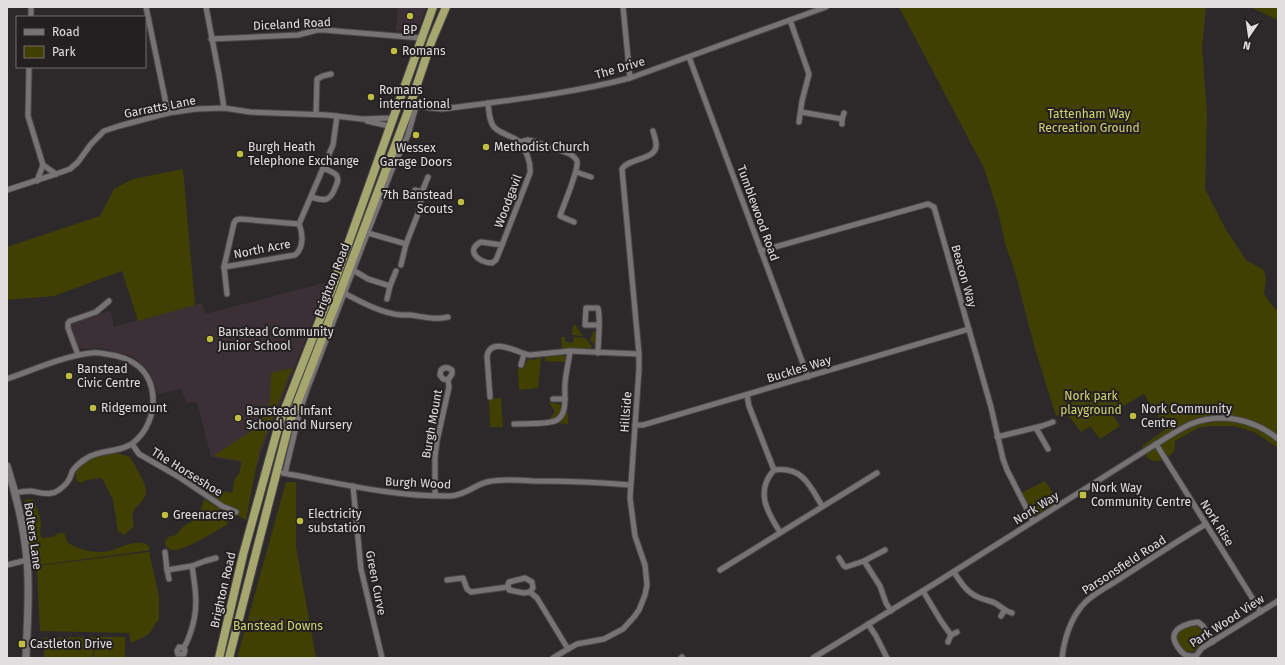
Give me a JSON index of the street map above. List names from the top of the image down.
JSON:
{
  "streets": {
    "highway": ["Brighton Road"],
    "main road": ["Bolters Lane"],
    "street": [
      "Diceland Road",
      "The Drive",
      "Garratts Lane",
      "Woodgavil",
      "Tumblewood Road",
      "North Acre",
      "Beacon Way",
      "Buckles Way",
      "Hillside",
      "Burgh Mount",
      "The Horseshoe",
      "Burgh Wood",
      "Nork Way",
      "Nork Rise",
      "Parsonsfield Road",
      "Green Curve",
      "Park Wood View"
    ]
  },
  "crossings": [
    ["Diceland Road", "Brighton Road"],
    ["The Drive", "Tumblewood Road"],
    ["The Drive", "Brighton Road"],
    ["Garratts Lane", "North Acre"],
    ["Garratts Lane", "Brighton Road"],
    ["Tumblewood Road", "Beacon Way"],
    ["Tumblewood Road", "Buckles Way"],
    ["Beacon Way", "Buckles Way"],
    ["Beacon Way", "Nork Way"],
    ["Brighton Road", "Burgh Wood"],
    ["Buckles Way", "Hillside"],
    ["Hillside", "Burgh Wood"],
    ["Burgh Mount", "Burgh Wood"],
    ["Burgh Wood", "Green Curve"],
    ["Nork Way", "Nork Rise"],
    ["Nork Rise", "Parsonsfield Road"],
    ["Nork Rise", "Park Wood View"]
  ],
  "parks": ["Tattenham Way Recreation Ground", "Nork park playground", "Banstead Downs"],
  "places": {
    "other": [
      "BP",
      "Romans",
      "Romans international",
      "Wessex Garage Doors",
      "Methodist Church",
      "Burgh Heath Telephone Exchange",
      "7th Banstead Scouts",
      "Banstead Community Junior School",
      "Banstead Civic Centre",
      "Ridgemount",
      "Nork Community Centre",
      "Banstead Infant School and Nursery",
      "Greenacres",
      "Electricity substation"
    ],
    "transit": ["Nork Way Community Centre", "Castleton Drive"]
  },
  "legend": ["Road", "Park"],
  "north": "bottom"
}
